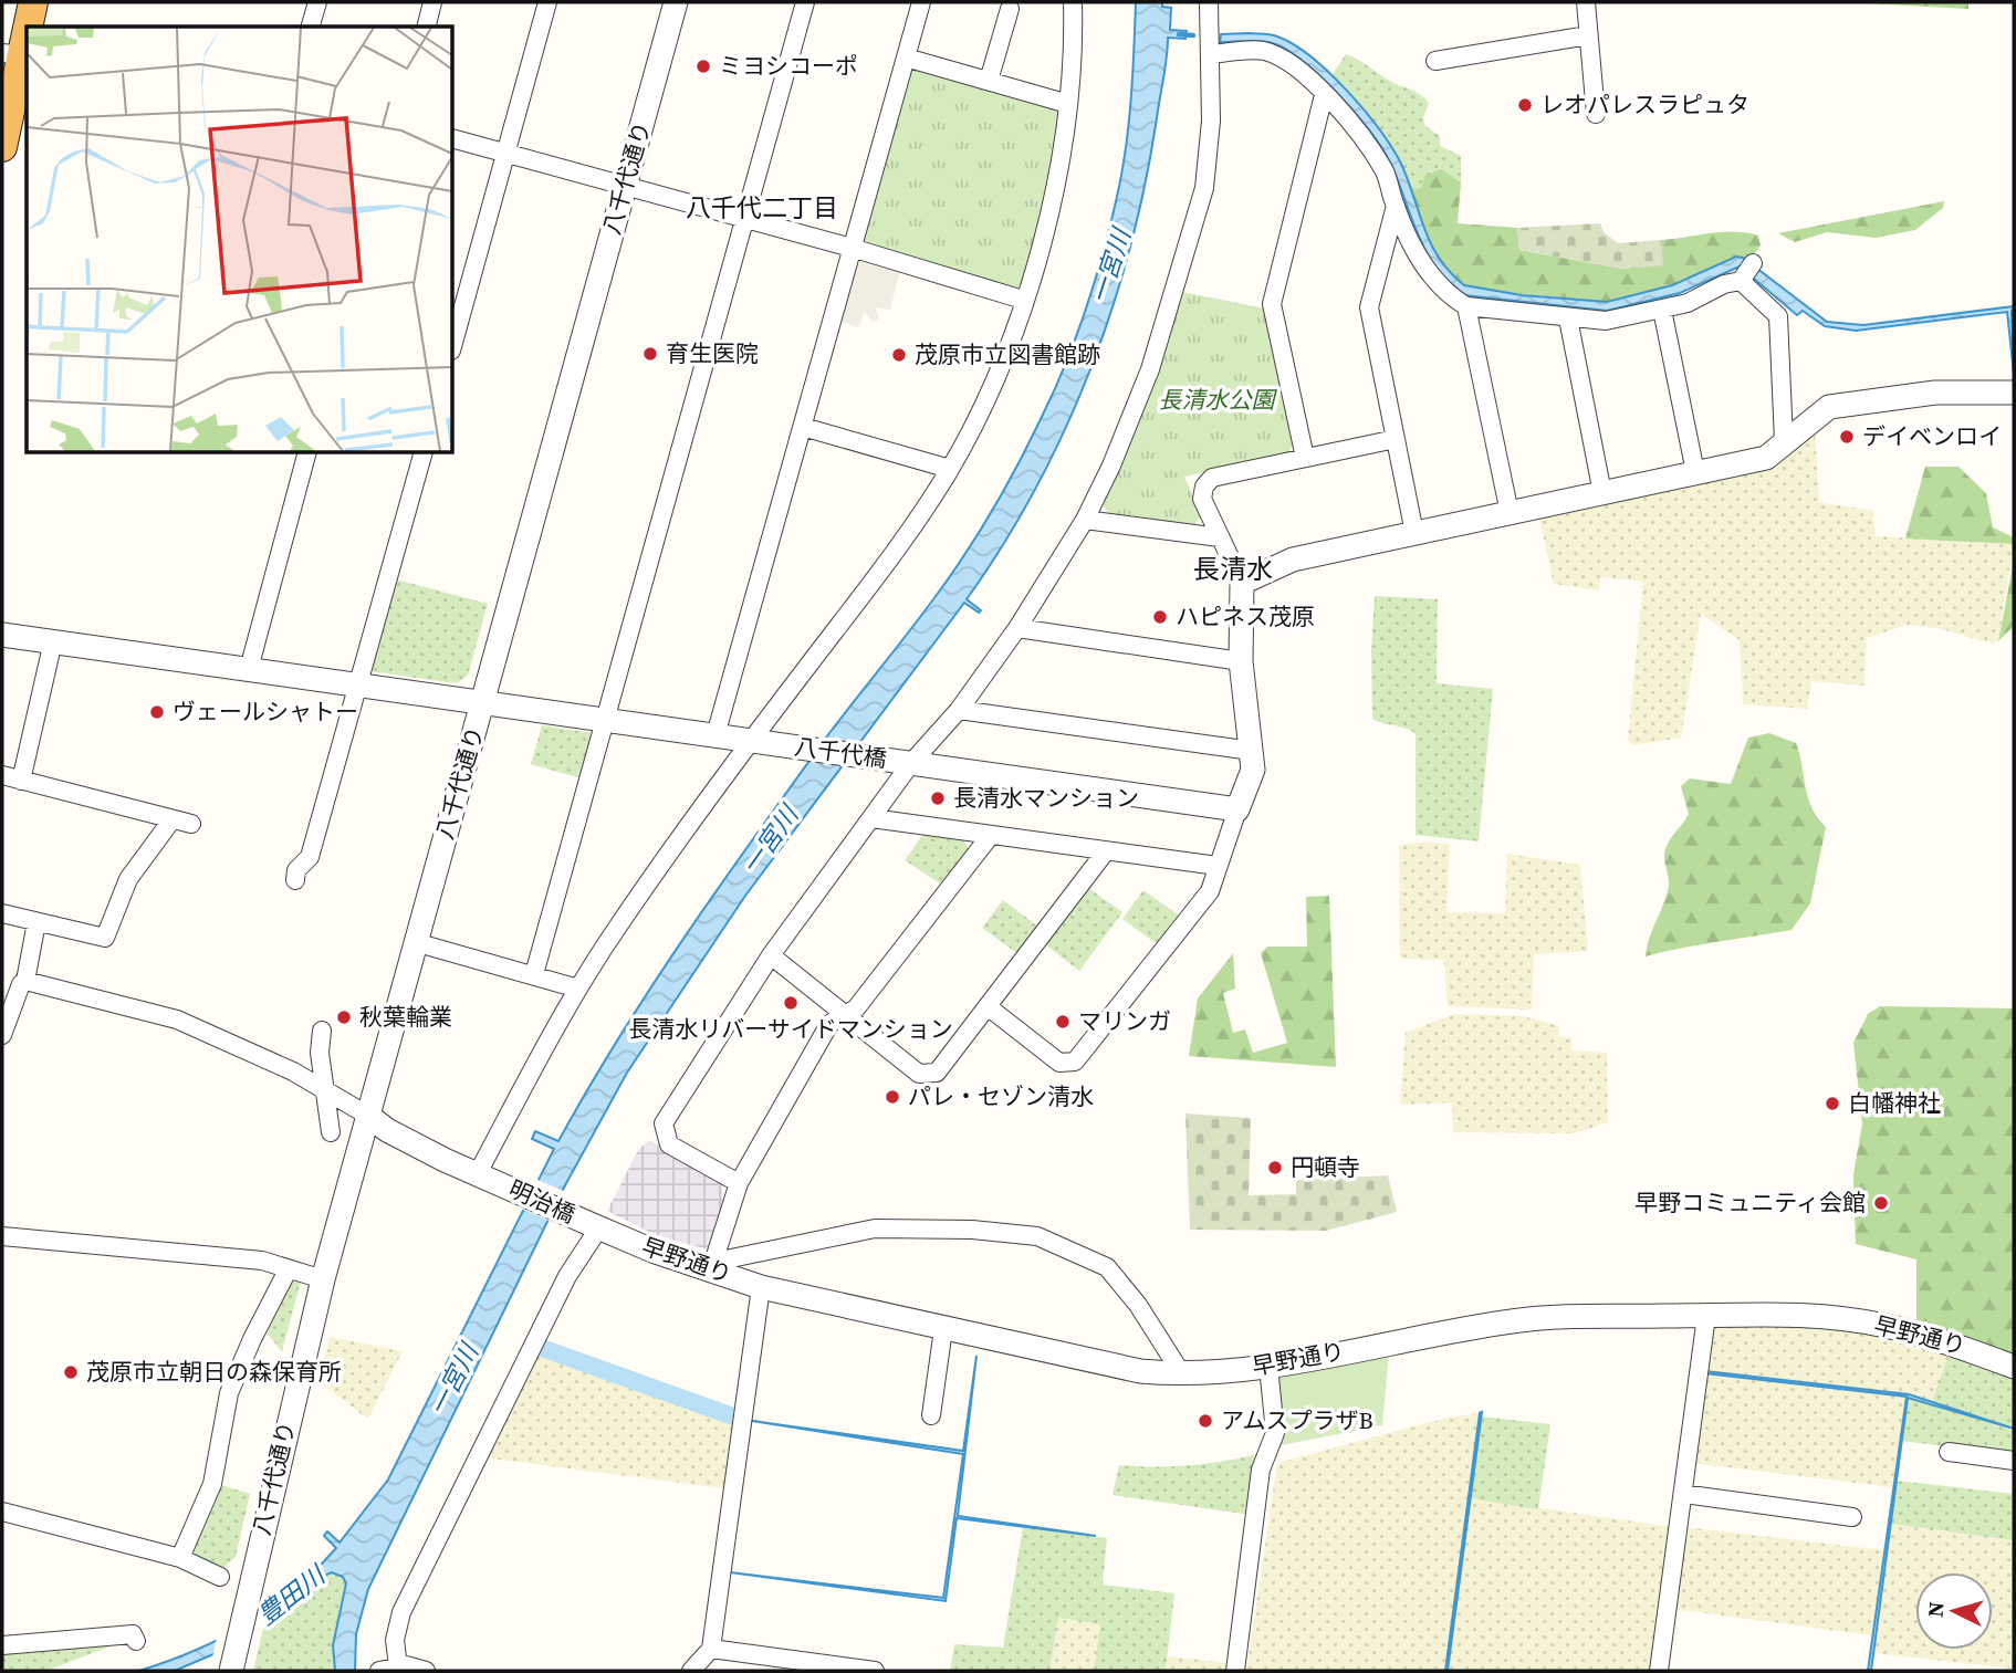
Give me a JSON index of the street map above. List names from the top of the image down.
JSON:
{
  "streets": {
    "street": [
      "八千代通り",
      "八千代橋",
      "明治橋",
      "早野通り"
    ]
  },
  "crossings": [
    ["八千代通り", "八千代橋"],
    ["明治橋", "早野通り"]
  ],
  "districts": ["八千代二丁目", "長清水"],
  "water": ["一宮川", "豊田川"],
  "parks": ["長清水公園"],
  "places": [
    "ミヨシコーポ",
    "レオパレスラピュタ",
    "育生医院",
    "茂原市立図書館跡",
    "デイベンロイ",
    "ハピネス茂原",
    "ヴェールシャトー",
    "長清水マンション",
    "長清水リバーサイドマンション",
    "秋葉輪業",
    "マリンガ",
    "パレ・セゾン清水",
    "白幡神社",
    "円頓寺",
    "早野コミュニティ会館",
    "茂原市立朝日の森保育所",
    "アムスプラザB"
  ],
  "north": "left"
}
